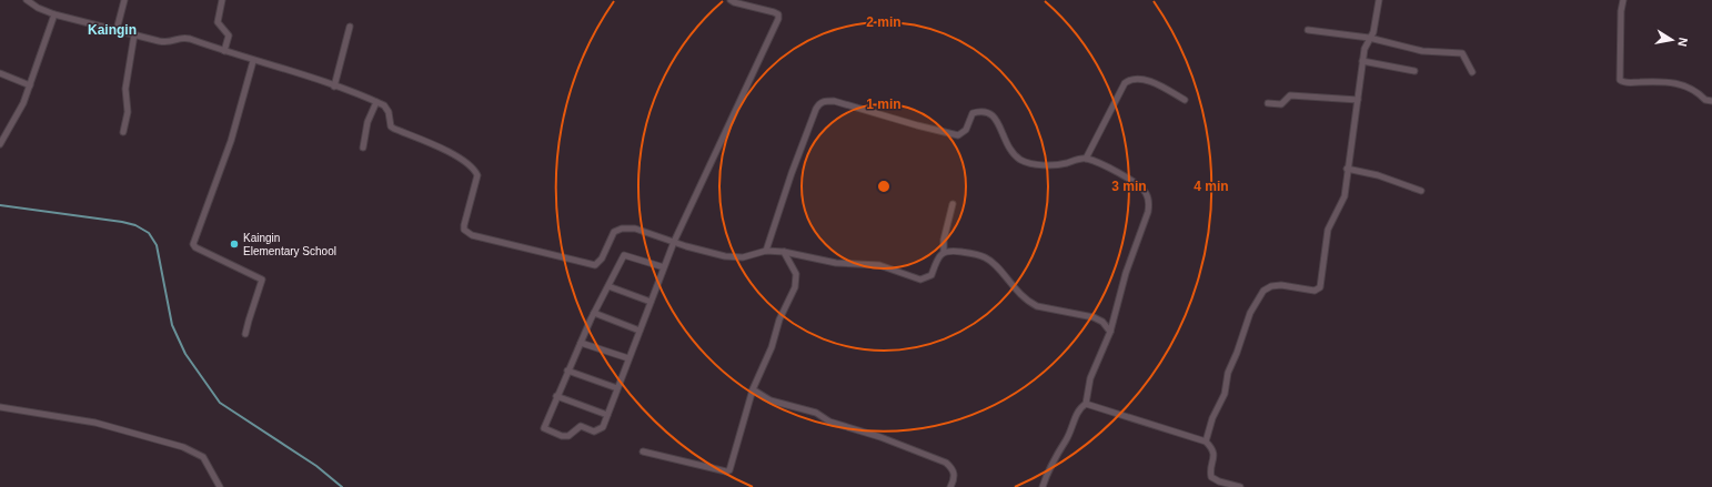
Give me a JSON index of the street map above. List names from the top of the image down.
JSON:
{
  "districts": ["Kaingin"],
  "places": ["Kaingin Elementary School"],
  "north": "right",
  "rings": [
    "2 min",
    "1 min",
    "3 min",
    "4 min"
  ]
}
